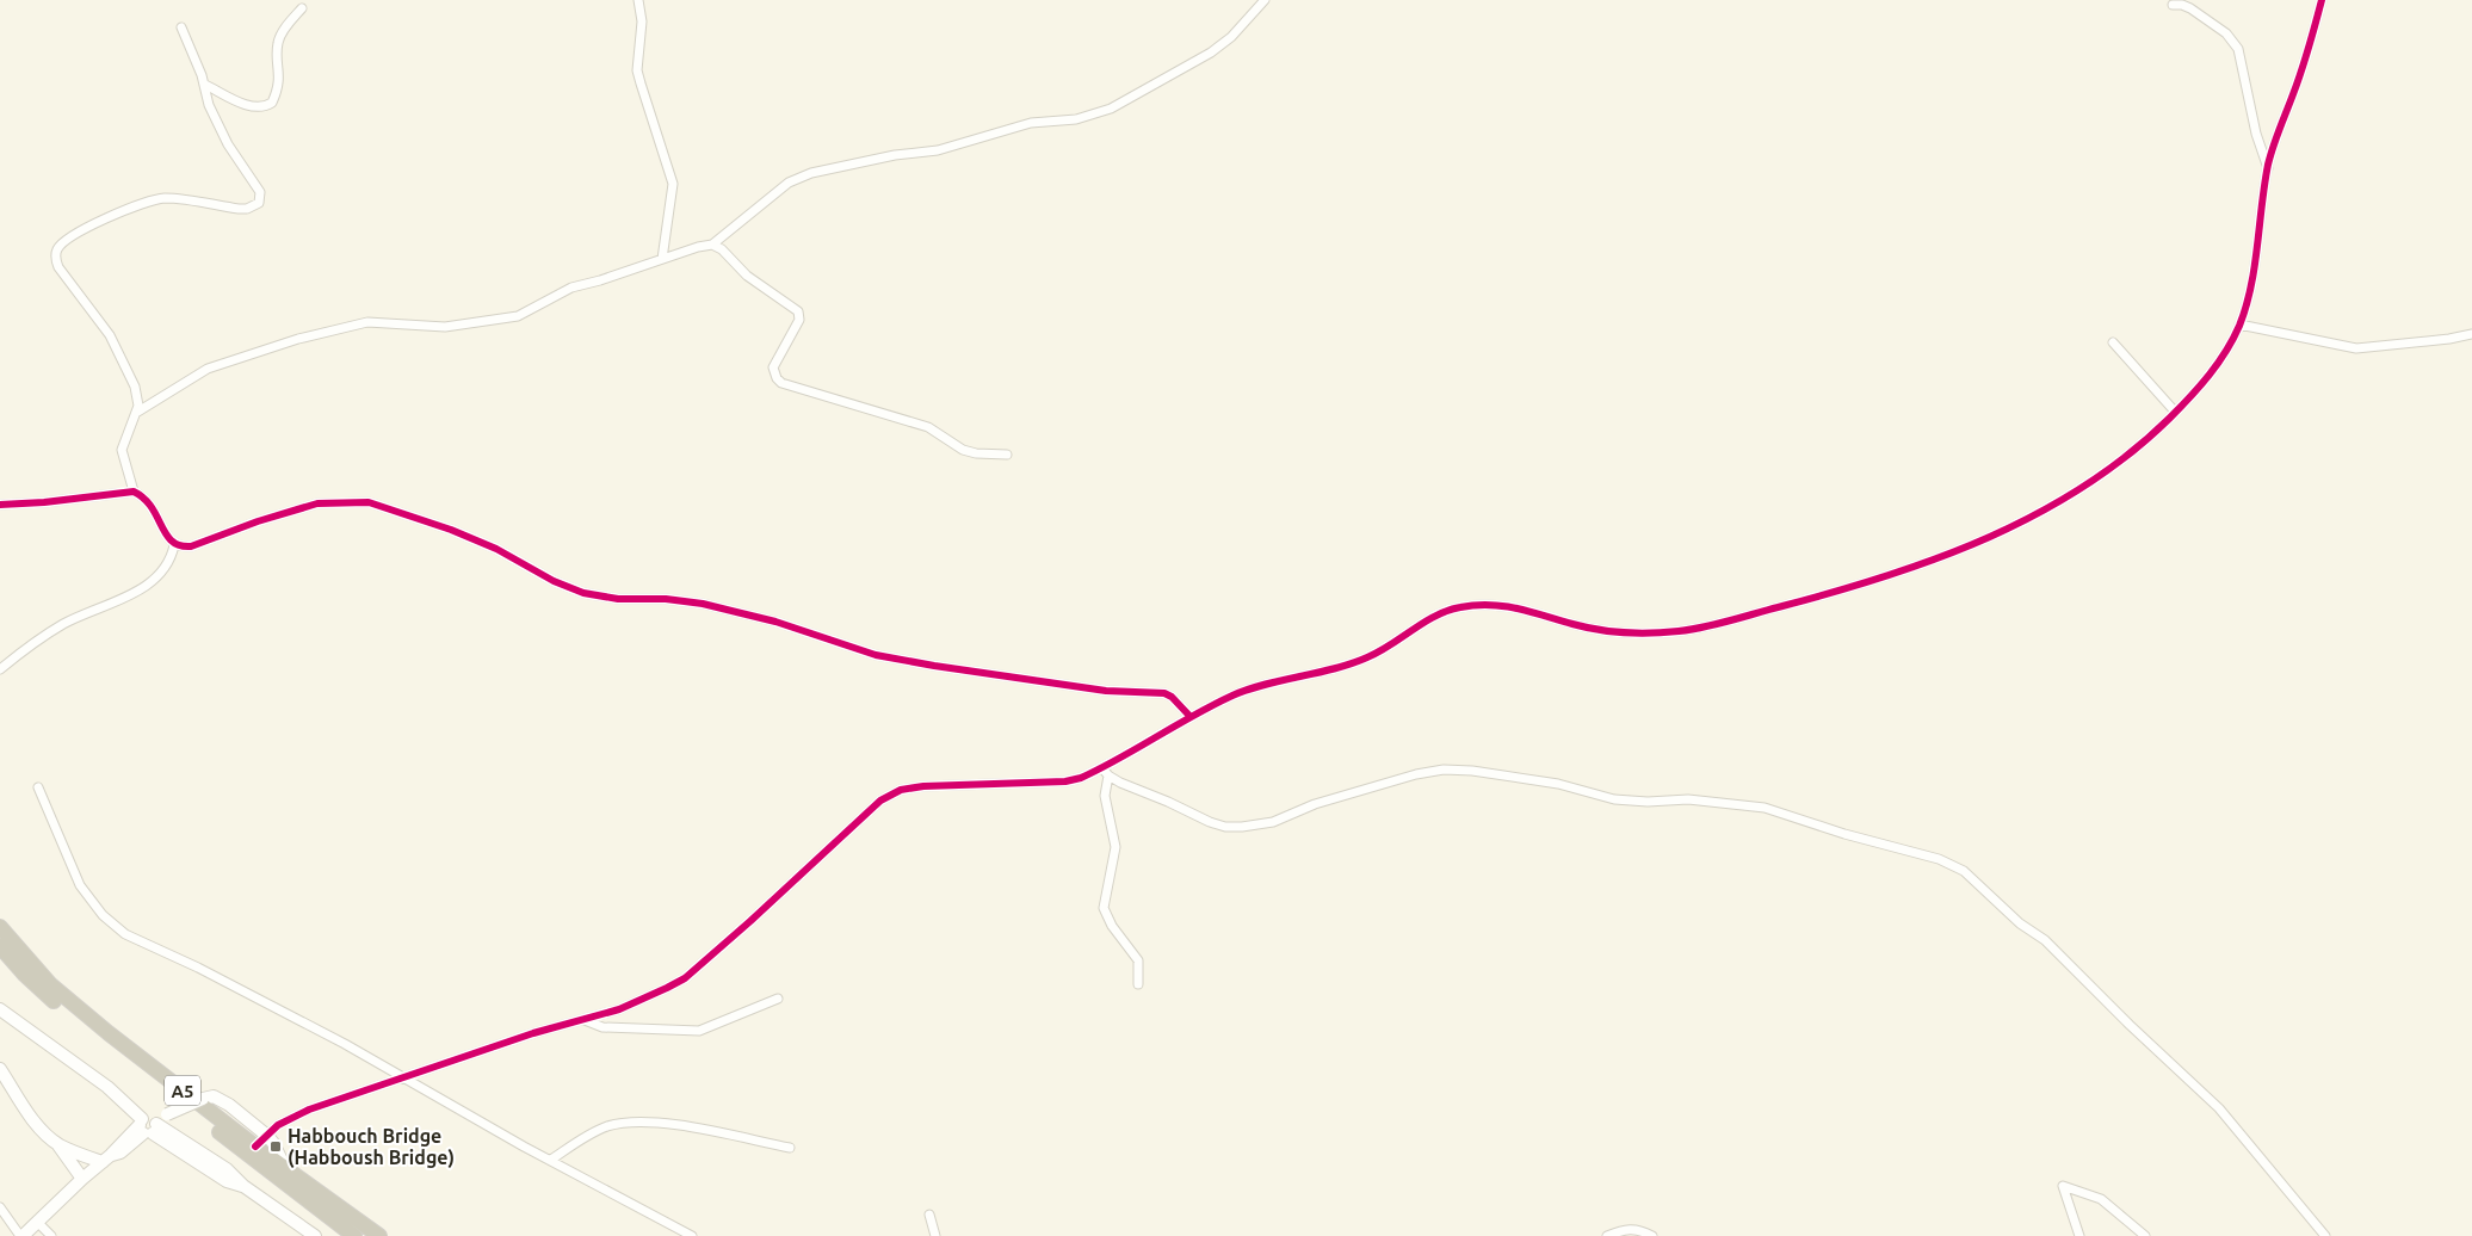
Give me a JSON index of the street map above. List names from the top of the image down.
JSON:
{
  "streets": {
    "highway": ["A5"]
  },
  "places": {
    "transit": ["Habbouch Bridge (Habboush Bridge)"]
  }
}
